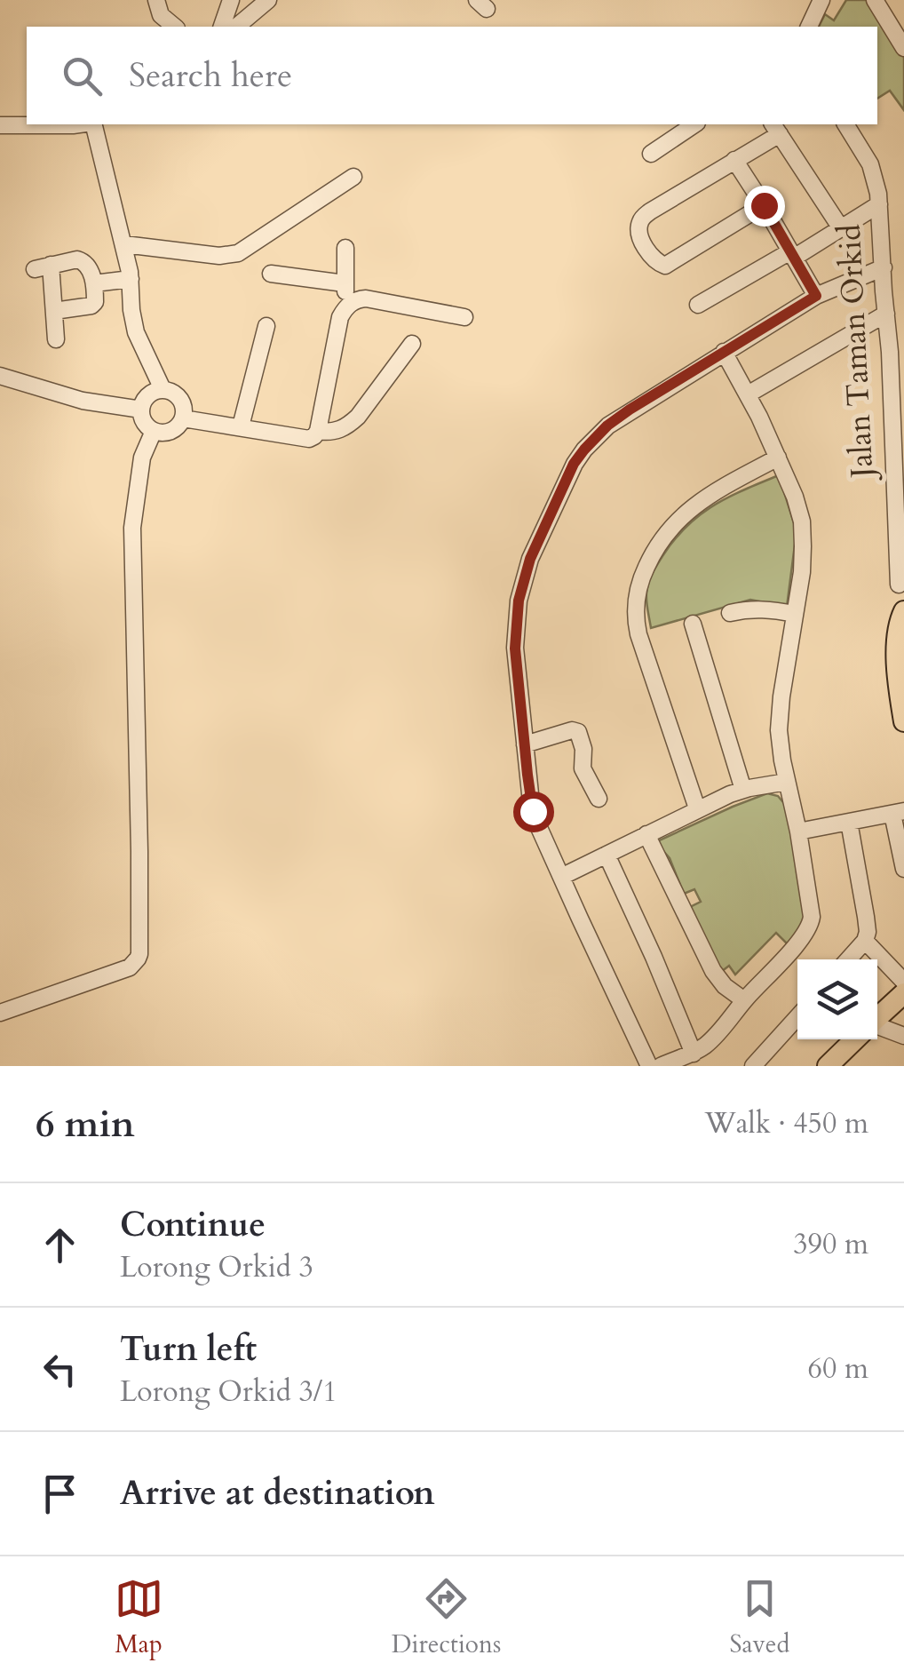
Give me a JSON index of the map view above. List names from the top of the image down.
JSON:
{
  "streets": {
    "street": ["Jalan Taman Orkid"]
  },
  "page": {
    "search": "Search here",
    "heading": ["6 min", "Walk · 450 m"],
    "list": [
      ["Continue", "Lorong Orkid 3", "390 m"],
      ["Turn left", "Lorong Orkid 3/1", "60 m"],
      "Arrive at destination"
    ],
    "nav": ["Map", "Directions", "Saved"]
  }
}
